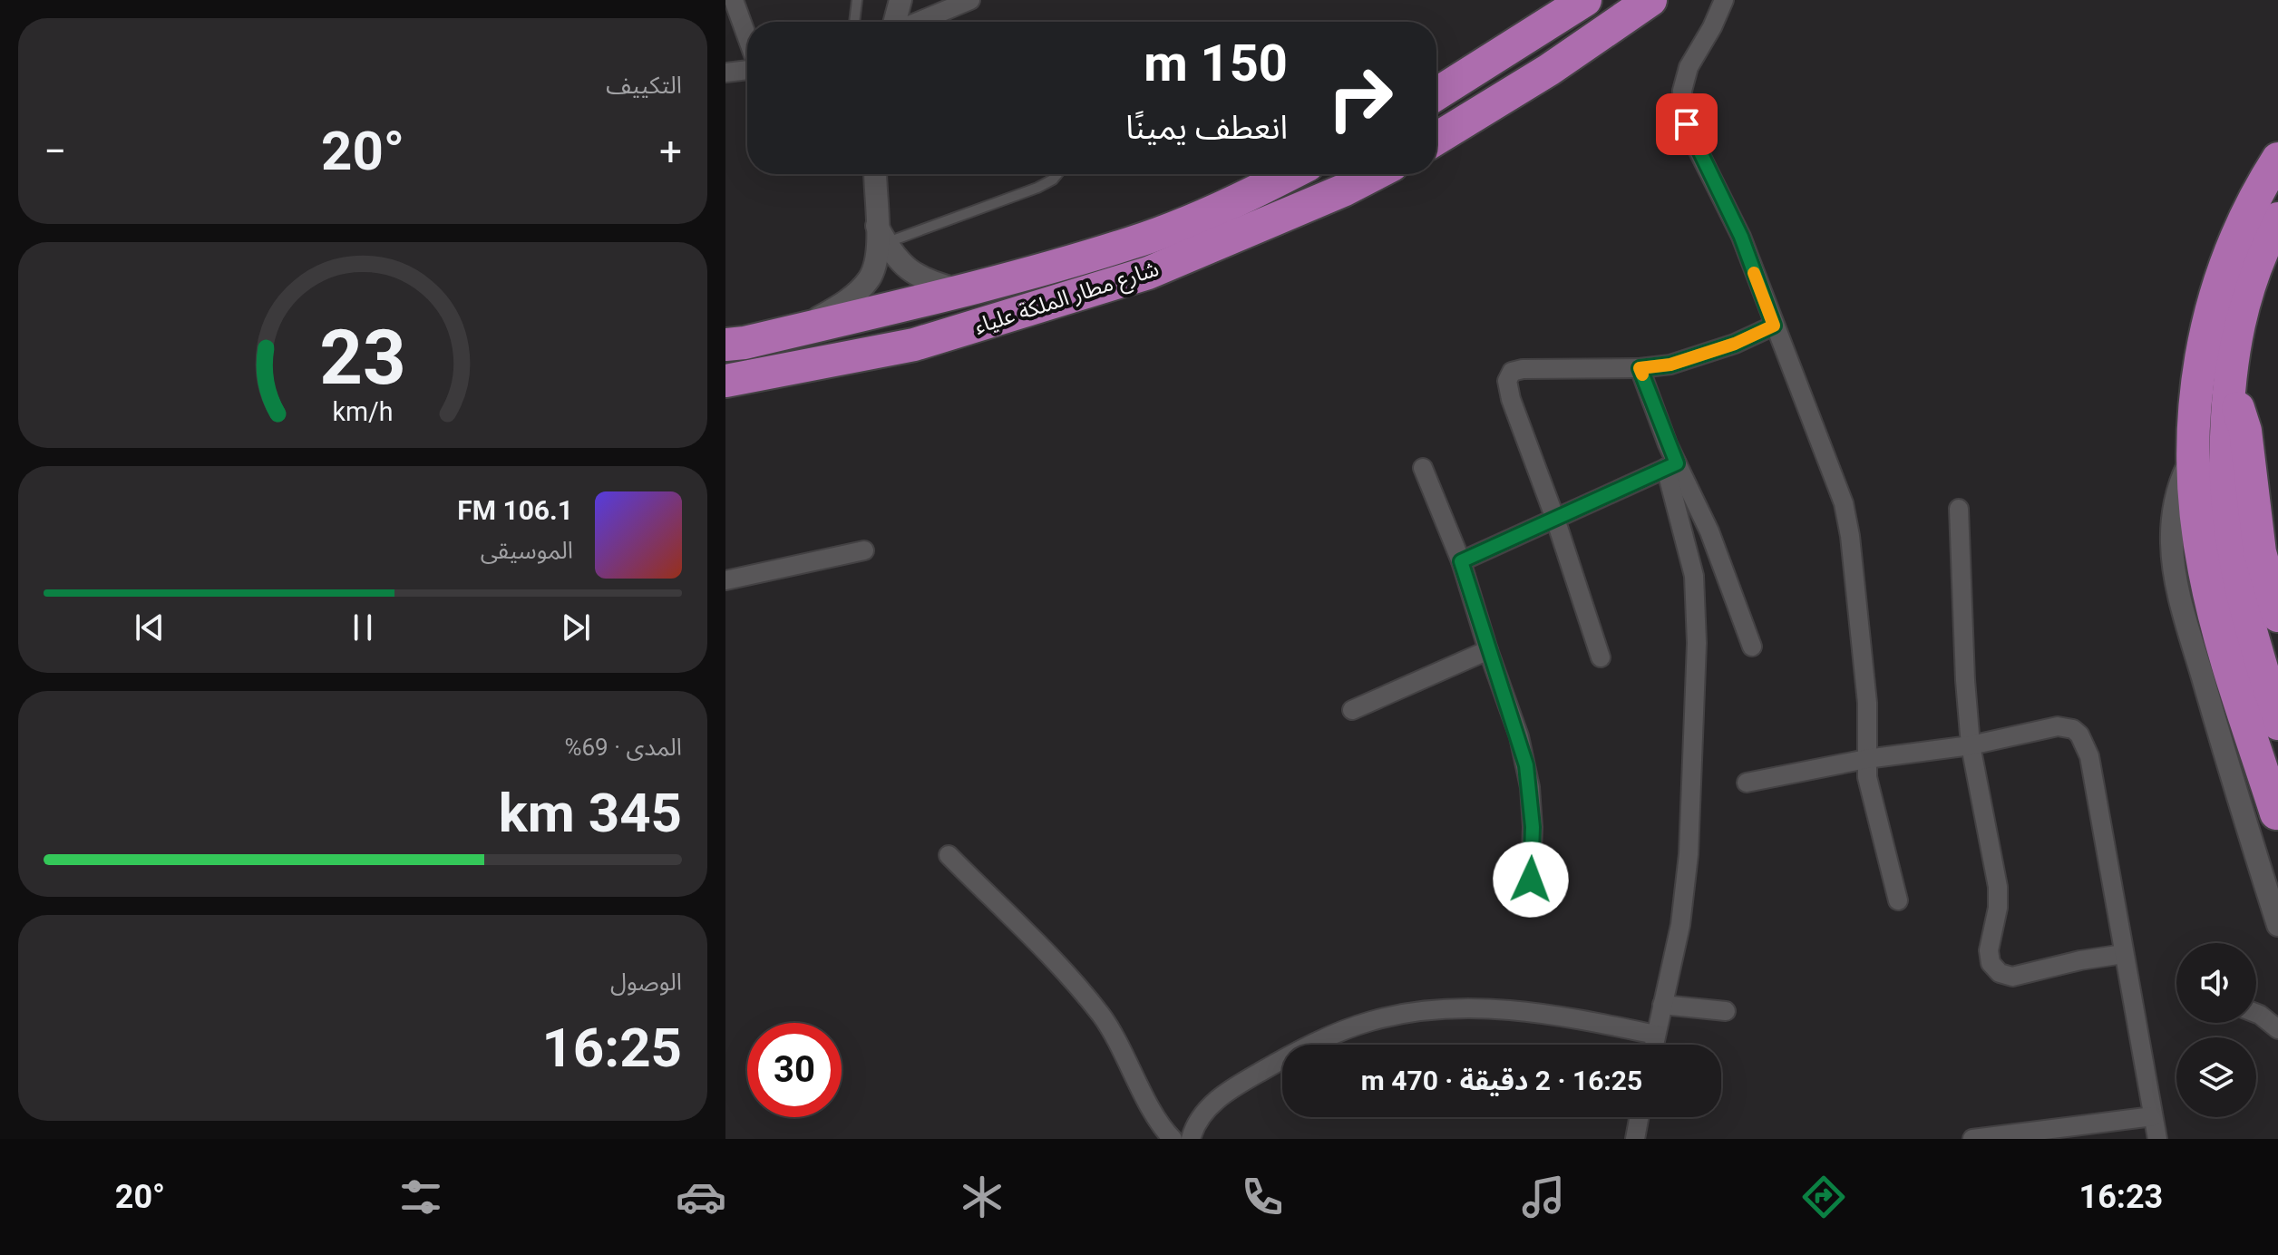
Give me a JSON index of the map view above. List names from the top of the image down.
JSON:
{
  "streets": {
    "highway": ["شارع مطار الملكة علياء"]
  },
  "page": {
    "tile": [
      "التكييف",
      ["المدى · 69%", "345 km"],
      ["الوصول", "16:25"]
    ],
    "turn": ["150 m", "انعطف يمينًا"],
    "heat": ["−", "20°", "+"],
    "song": ["106.1 FM", "الموسيقى"],
    "limit": "30",
    "trip": "16:25 · 2 دقيقة · 470 m",
    "tabs": ["16:23", "20°"],
    "gauge": ["23", "km/h"]
  }
}
